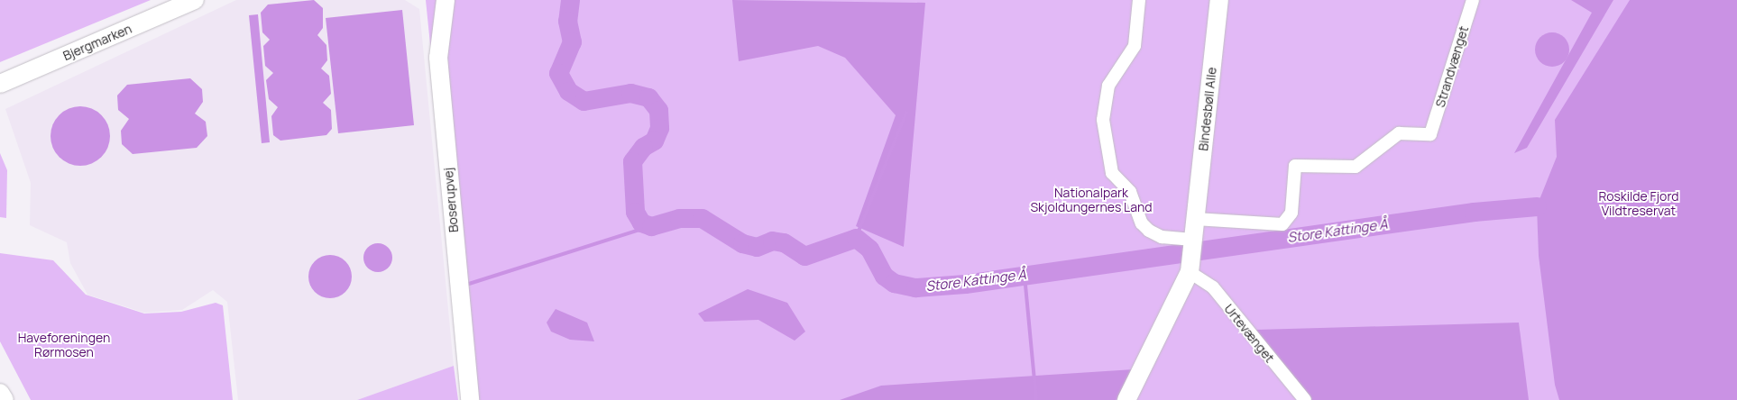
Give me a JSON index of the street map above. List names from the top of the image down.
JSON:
{
  "streets": {
    "street": [
      "Bjergmarken",
      "Strandvænget",
      "Bindesbøll Alle",
      "Boserupvej",
      "Urtevænget"
    ]
  },
  "crossings": [
    ["Strandvænget", "Bindesbøll Alle"],
    ["Bindesbøll Alle", "Urtevænget"]
  ],
  "water": ["Store Kattinge Å"],
  "parks": ["Nationalpark Skjoldungernes Land", "Roskilde Fjord Vildtreservat", "Haveforeningen Rørmosen"]
}
